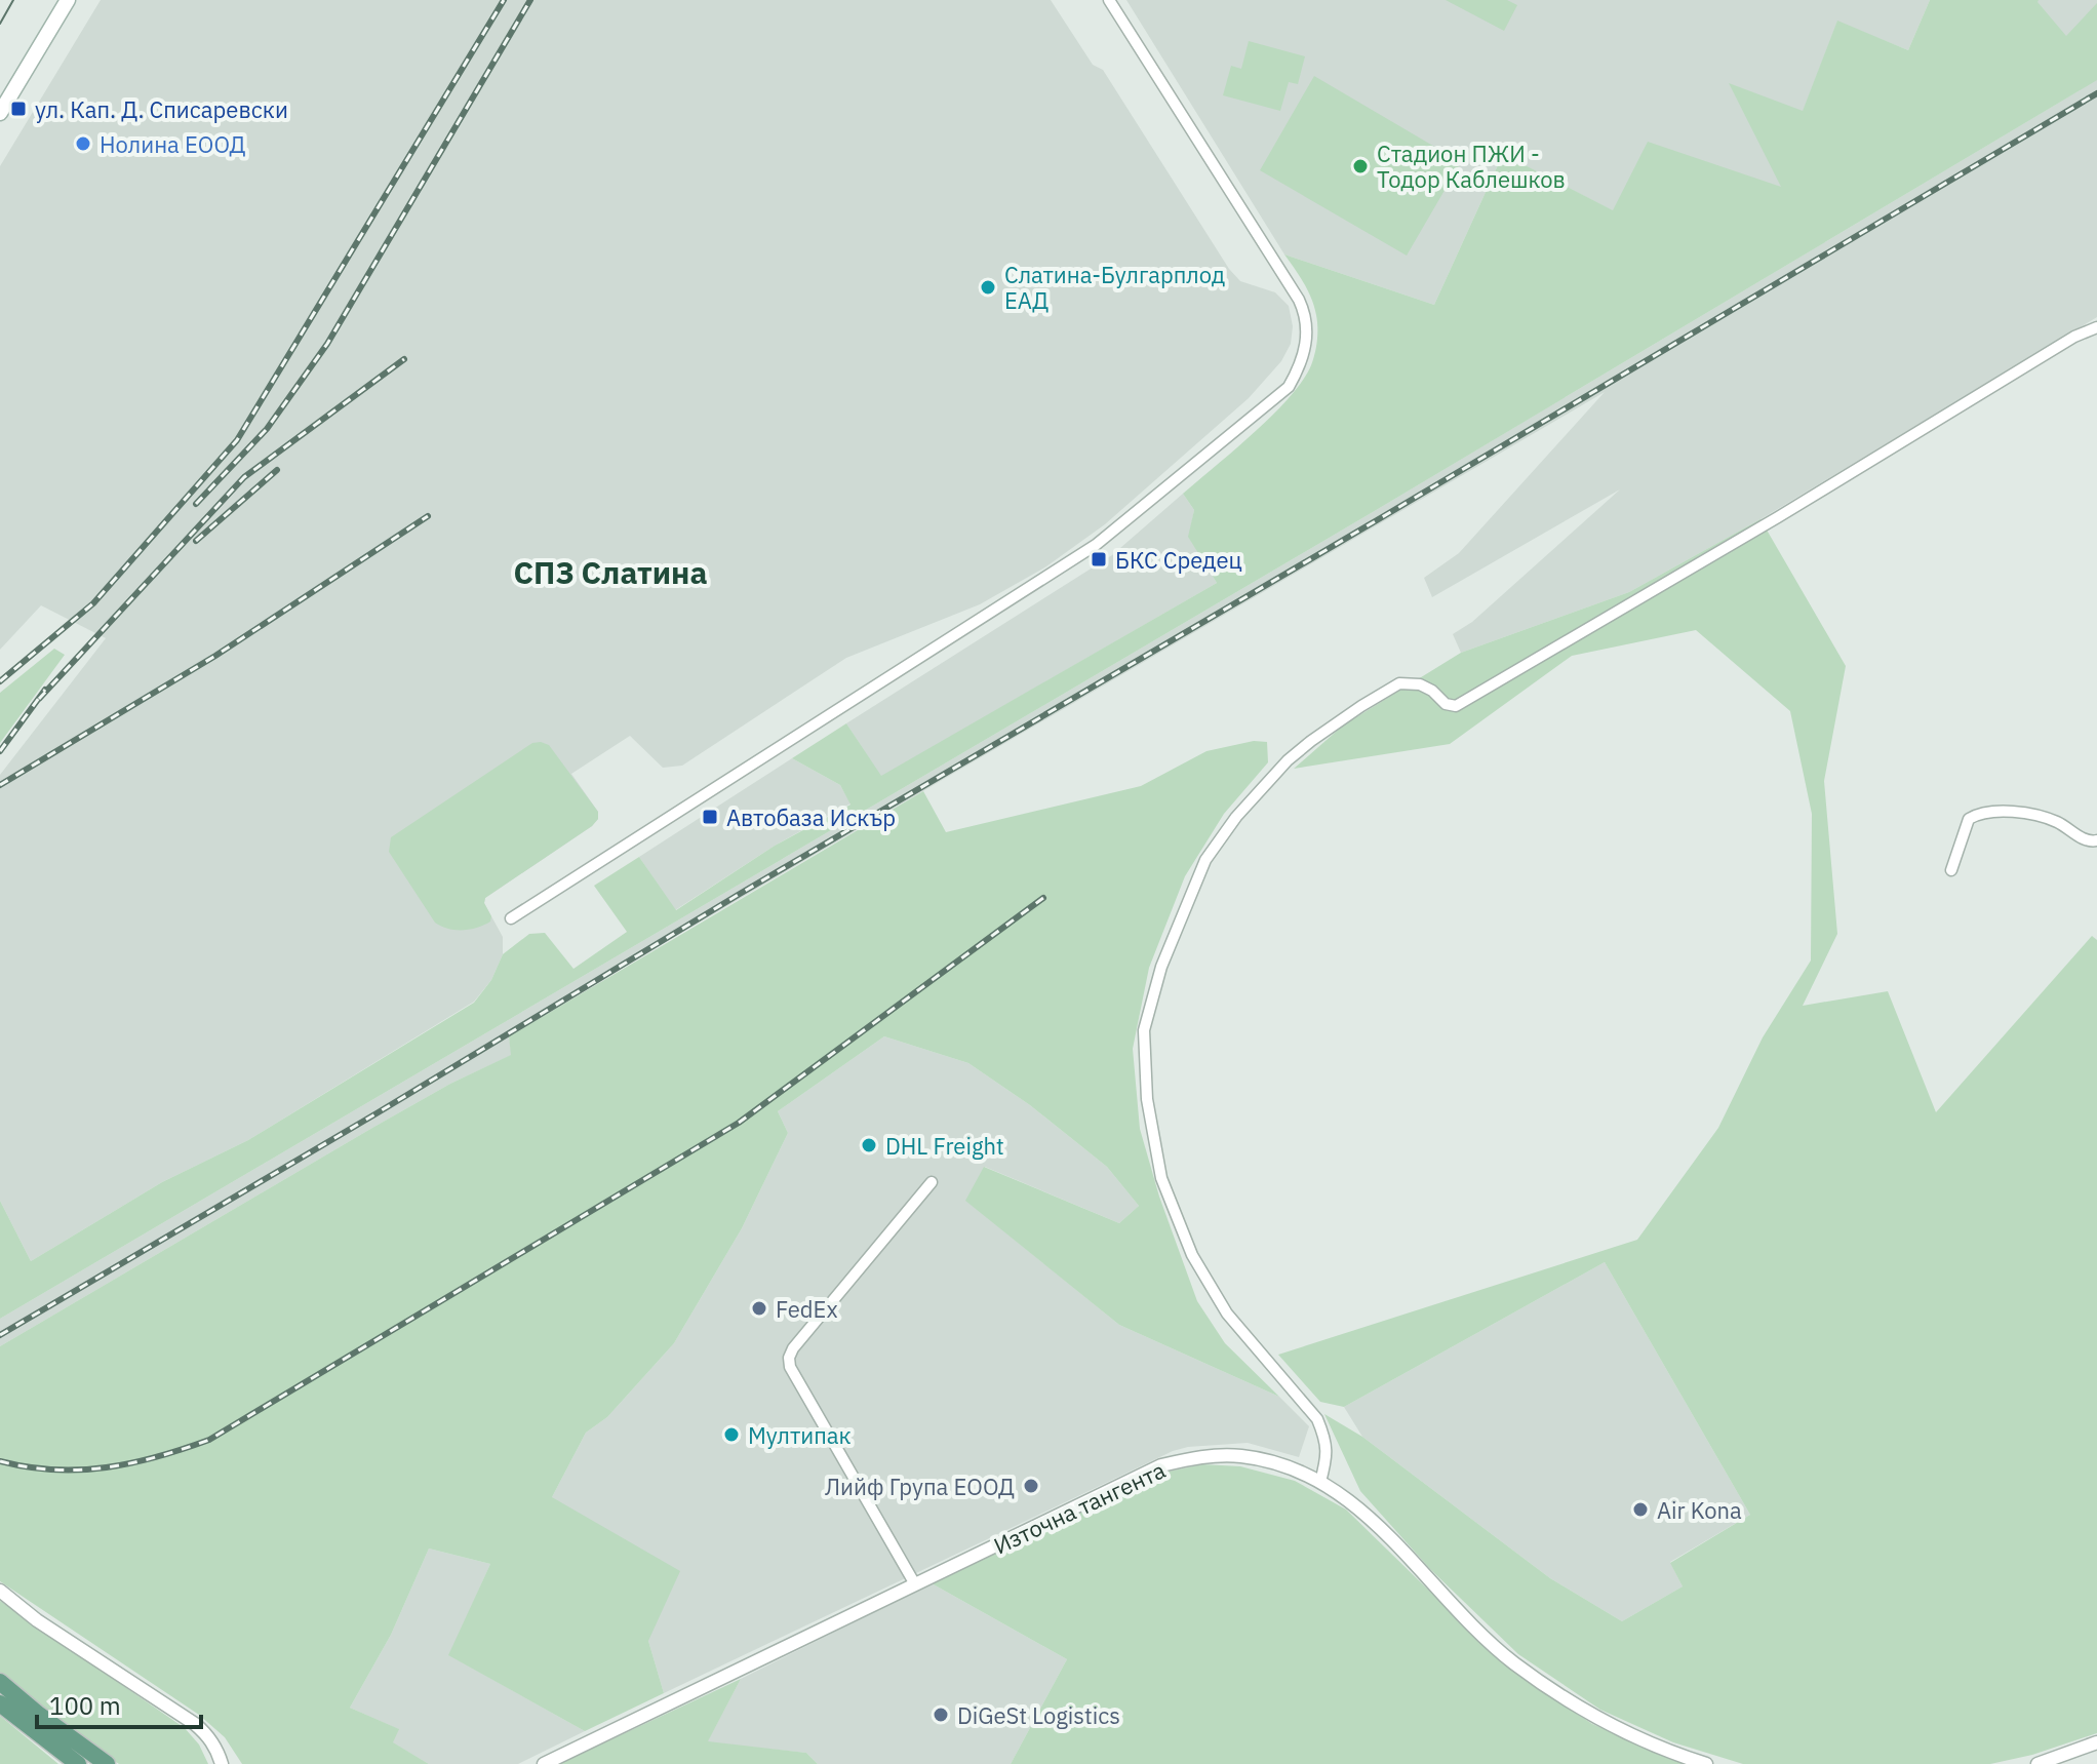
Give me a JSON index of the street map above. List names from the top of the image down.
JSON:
{
  "streets": {
    "street": ["Източна тангента"]
  },
  "districts": ["СПЗ Слатина"],
  "places": {
    "transit": ["ул. Кап. Д. Списаревски", "БКС Средец", "Автобаза Искър"],
    "other": [
      "Нолина ЕООД",
      "Стадион ПЖИ - Тодор Каблешков",
      "Слатина-Булгарплод ЕАД",
      "DHL Freight",
      "FedEx",
      "Мултипак",
      "Лийф Група ЕООД",
      "Air Kona",
      "DiGeSt Logistics"
    ]
  },
  "scale_bar": "100 m"
}
